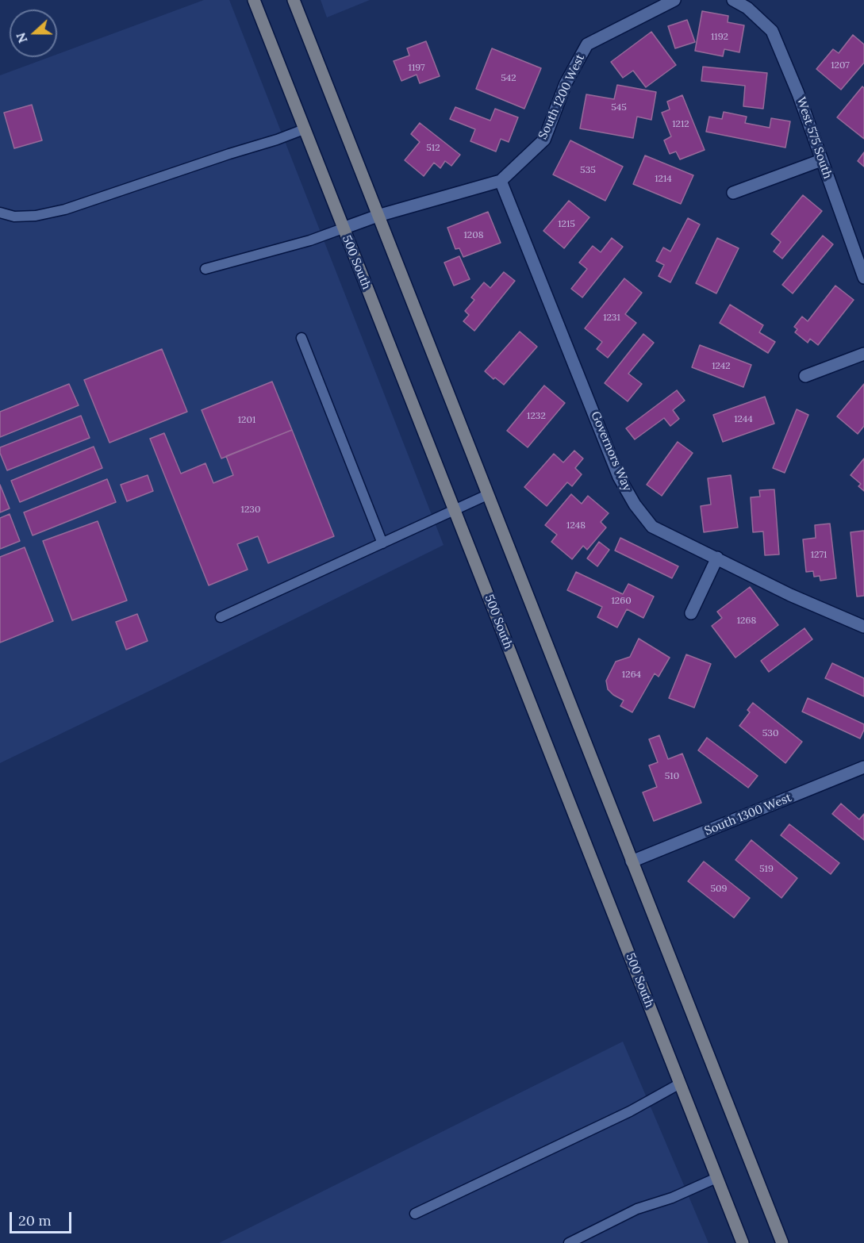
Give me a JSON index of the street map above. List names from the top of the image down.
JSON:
{
  "streets": {
    "main road": ["500 South"],
    "street": [
      "South 1200 West",
      "West 575 South",
      "Governors Way",
      "South 1300 West"
    ]
  },
  "crossings": [
    ["South 1200 West", "500 South"],
    ["South 1200 West", "Governors Way"]
  ],
  "house_numbers": [
    "1192",
    "1207",
    "1197",
    "542",
    "545",
    "1212",
    "512",
    "535",
    "1214",
    "1215",
    "1208",
    "1231",
    "1242",
    "1232",
    "1244",
    "1201",
    "1230",
    "1248",
    "1271",
    "1260",
    "1268",
    "1264",
    "530",
    "510",
    "519",
    "509"
  ],
  "scale_bar": "20 m",
  "north": "left"
}
